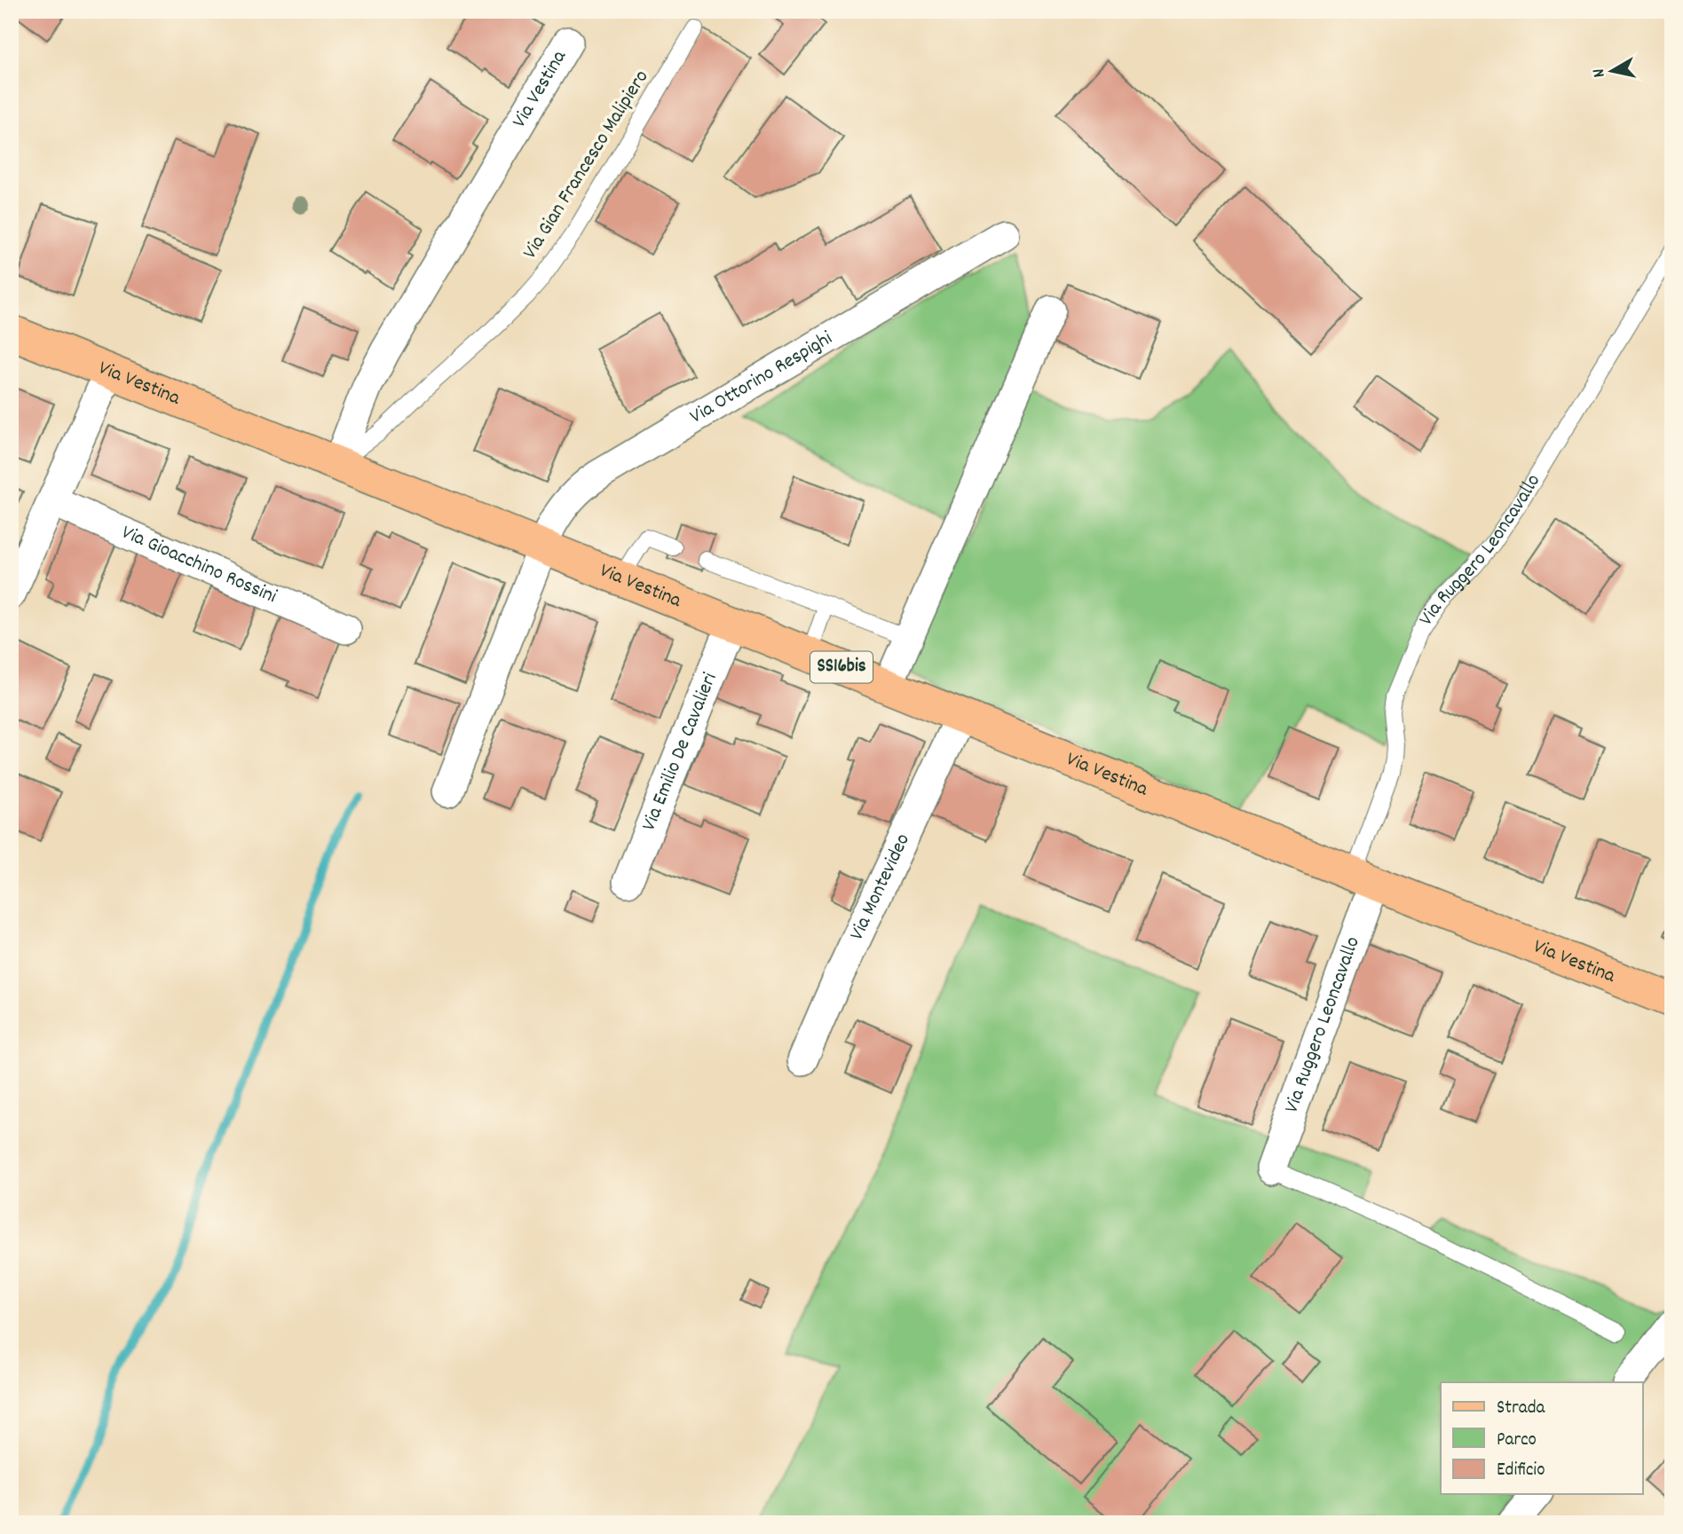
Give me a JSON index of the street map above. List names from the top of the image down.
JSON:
{
  "streets": {
    "main road": ["Via Vestina", "SS16bis"],
    "street": [
      "Via Ottorino Respighi",
      "Via Ruggero Leoncavallo",
      "Via Gioacchino Rossini",
      "Via Emilio De Cavalieri",
      "Via Montevideo"
    ],
    "lane": ["Via Gian Francesco Malipiero"]
  },
  "crossings": [
    ["Via Vestina", "Via Gian Francesco Malipiero"],
    ["Via Vestina", "Via Ottorino Respighi"],
    ["Via Vestina", "Via Ruggero Leoncavallo"],
    ["Via Vestina", "Via Emilio De Cavalieri"],
    ["Via Vestina", "Via Montevideo"]
  ],
  "legend": ["Strada", "Parco", "Edificio"],
  "north": "left"
}
